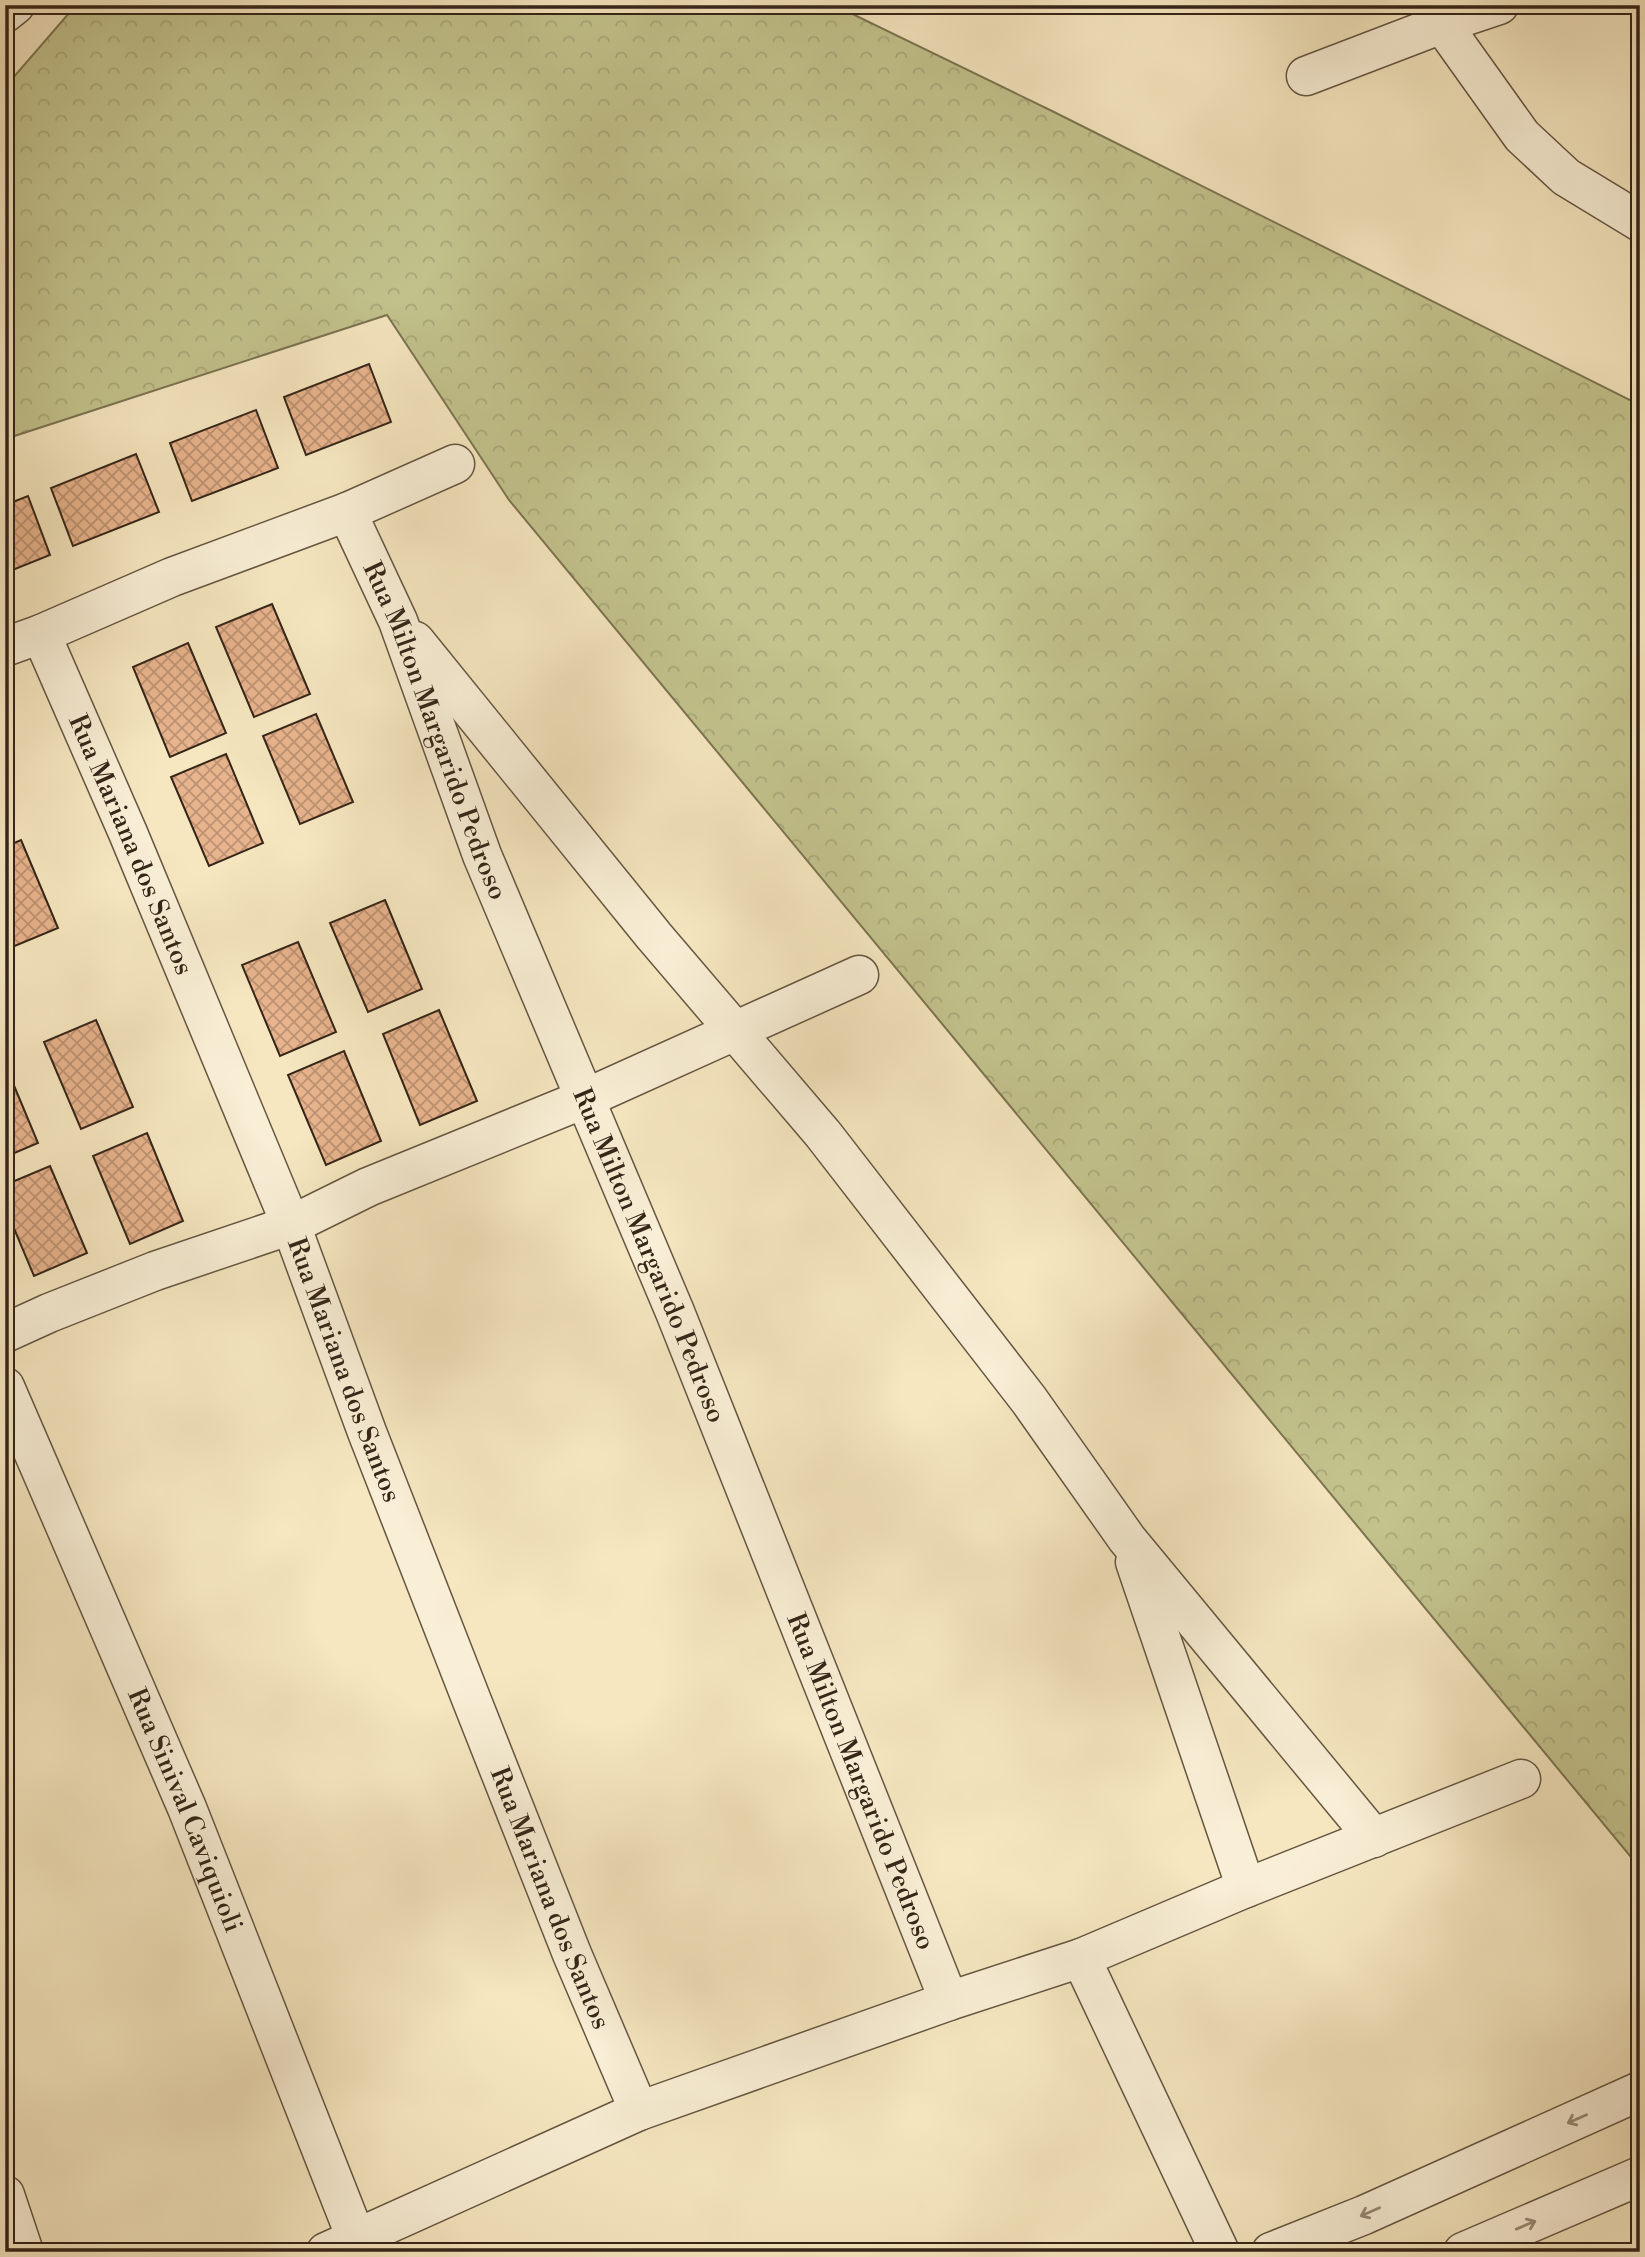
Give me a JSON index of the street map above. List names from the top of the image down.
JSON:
{
  "streets": {
    "street": ["Rua Milton Margarido Pedroso", "Rua Mariana dos Santos", "Rua Sinival Caviquioli"]
  }
}
